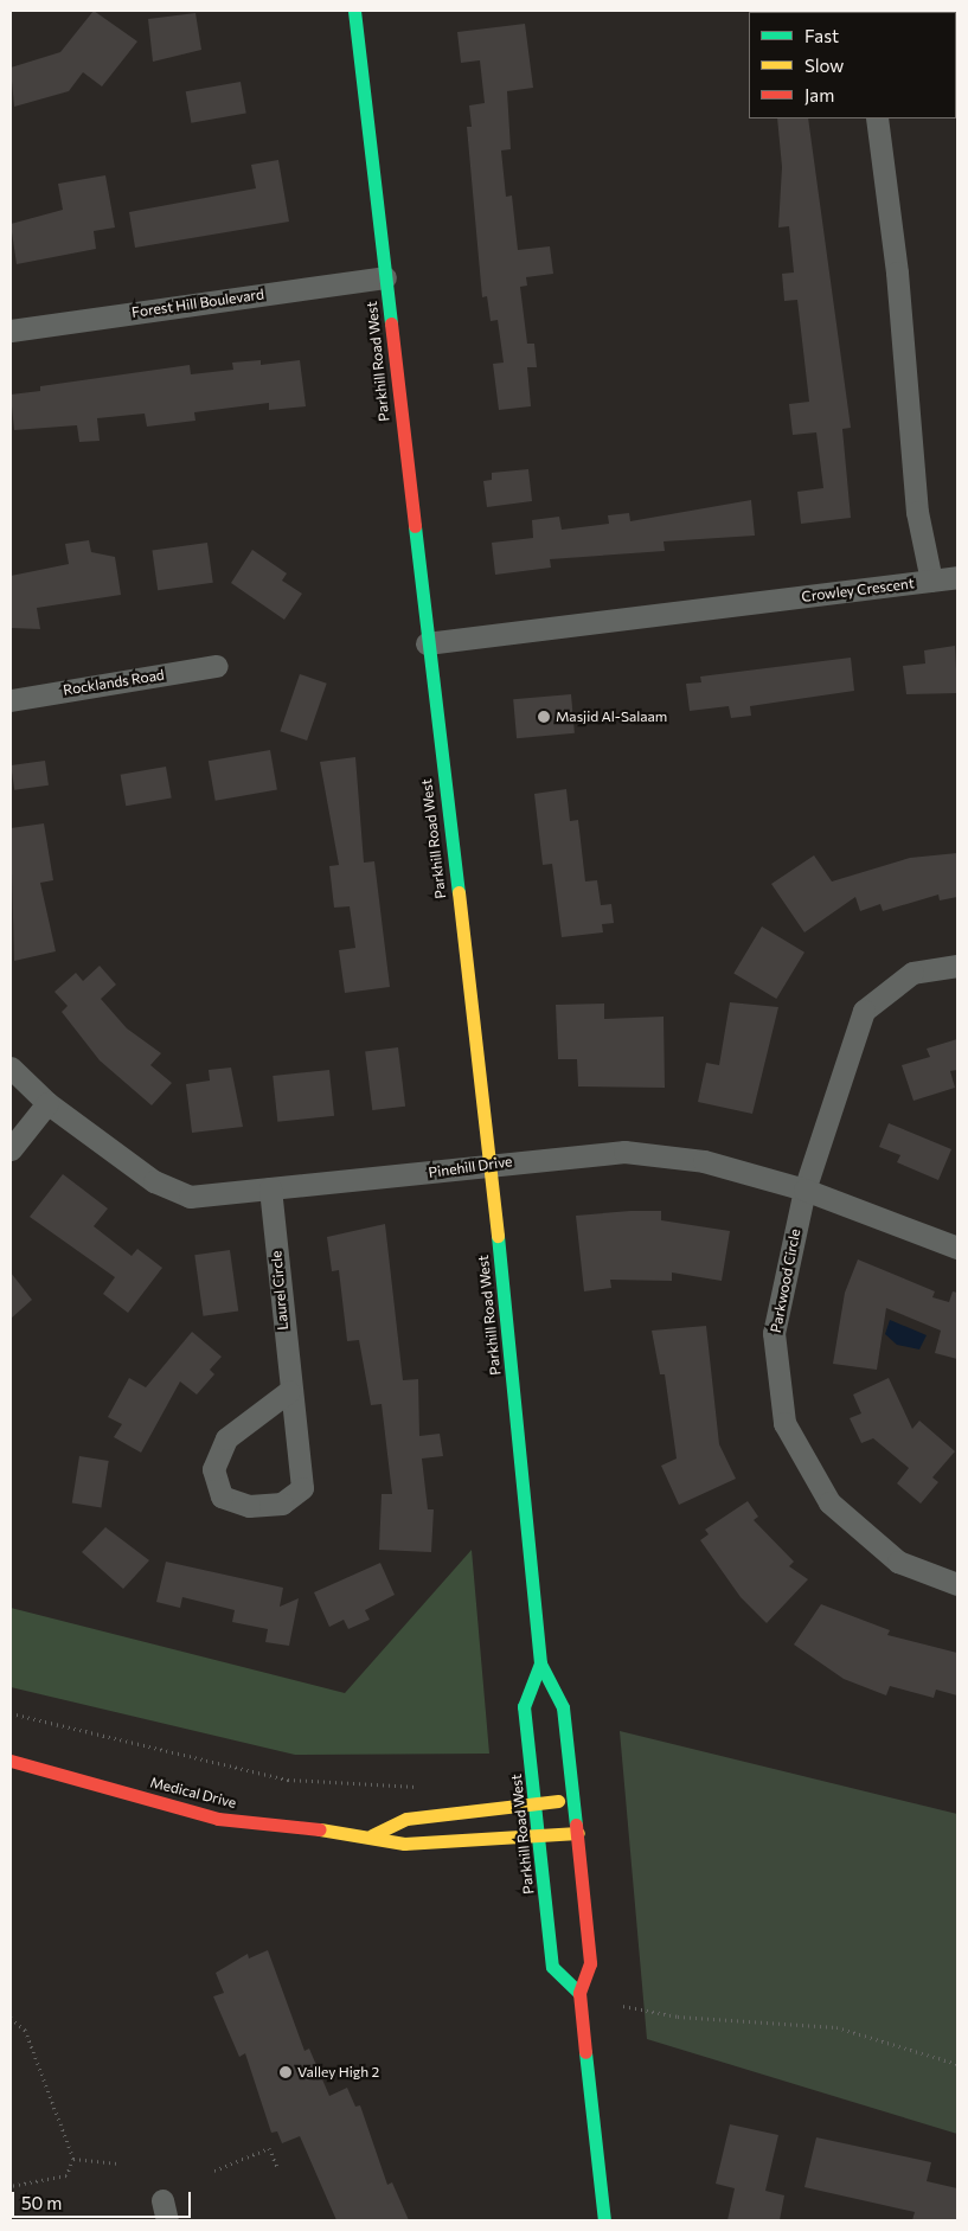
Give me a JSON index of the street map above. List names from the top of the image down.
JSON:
{
  "streets": {
    "main road": ["Parkhill Road West", "Medical Drive"],
    "street": [
      "Forest Hill Boulevard",
      "Crowley Crescent",
      "Rocklands Road",
      "Pinehill Drive",
      "Parkwood Circle",
      "Laurel Circle"
    ]
  },
  "crossings": [
    ["Forest Hill Boulevard", "Parkhill Road West"],
    ["Parkhill Road West", "Crowley Crescent"],
    ["Parkhill Road West", "Pinehill Drive"],
    ["Parkhill Road West", "Medical Drive"],
    ["Pinehill Drive", "Parkwood Circle"],
    ["Pinehill Drive", "Laurel Circle"]
  ],
  "places": ["Masjid Al-Salaam", "Valley High 2"],
  "legend": ["Fast", "Slow", "Jam"],
  "scale_bar": "50 m"
}
